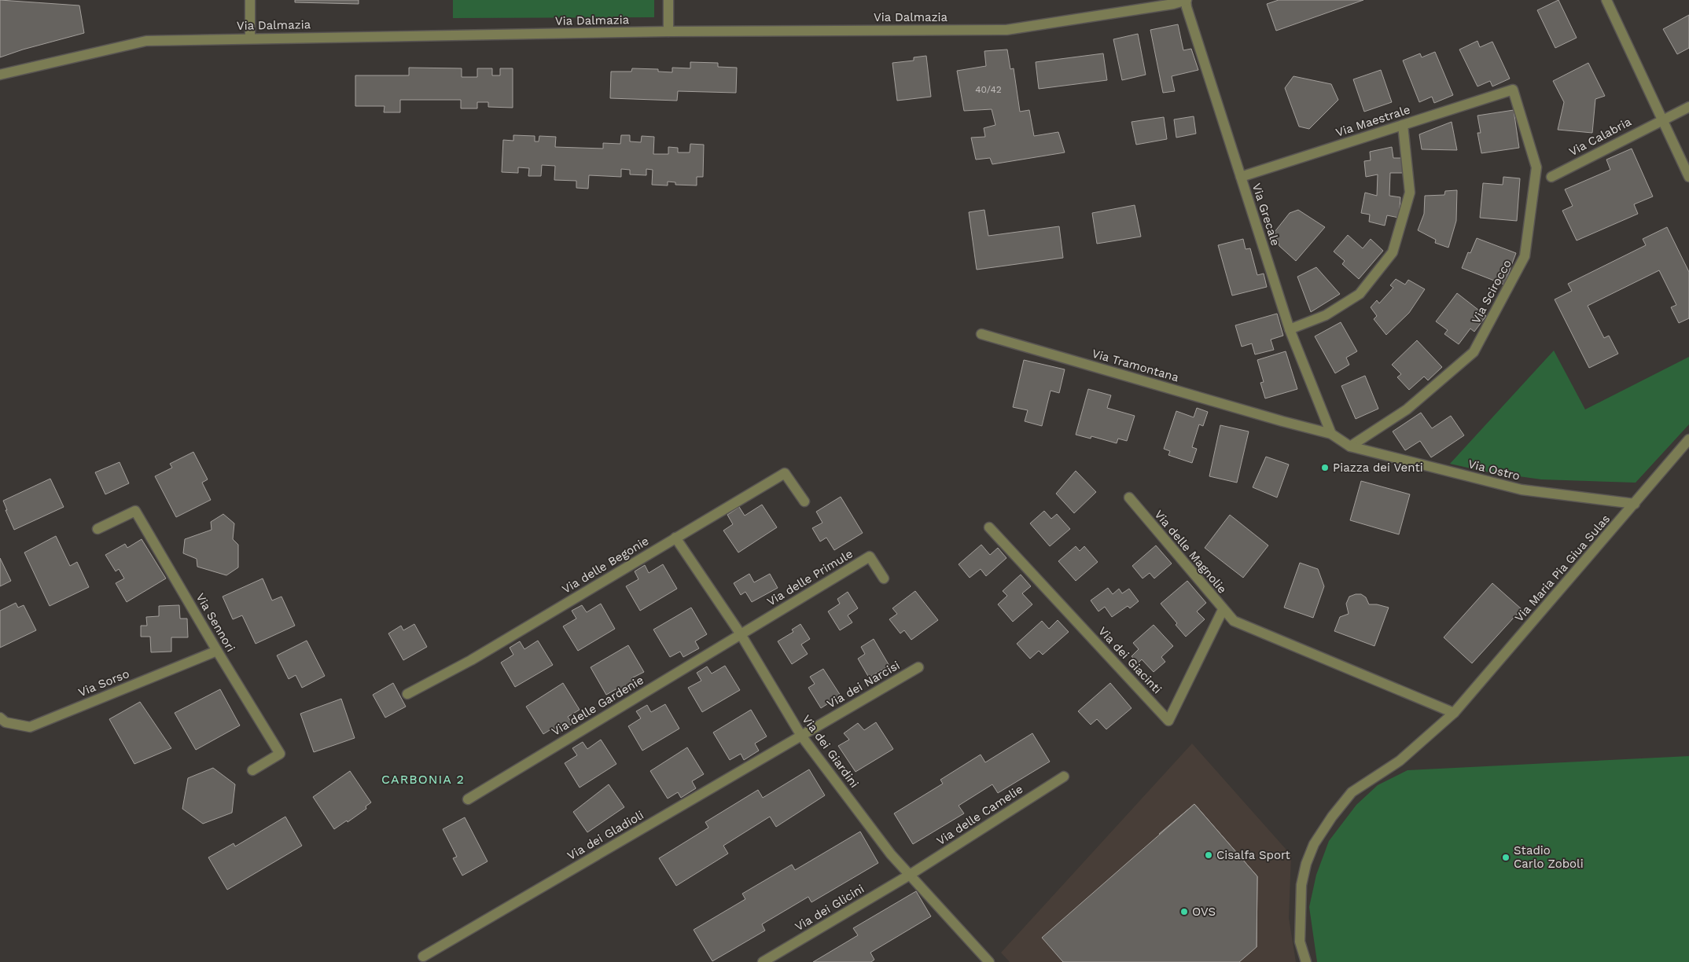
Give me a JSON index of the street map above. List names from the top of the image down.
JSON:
{
  "streets": {
    "street": [
      "Via Dalmazia",
      "Via Maestrale",
      "Via Calabria",
      "Via Grecale",
      "Via Scirocco",
      "Via Tramontana",
      "Via Ostro",
      "Via delle Magnolie",
      "Via delle Begonie",
      "Via Maria Pia Giua Sulas",
      "Via delle Primule",
      "Via Sennori",
      "Via dei Giacinti",
      "Via Sorso",
      "Via dei Narcisi",
      "Via delle Gardenie",
      "Via dei Giardini",
      "Via delle Camelie",
      "Via dei Gladioli",
      "Via dei Glicini"
    ]
  },
  "crossings": [
    ["Via Dalmazia", "Via Grecale"],
    ["Via Maestrale", "Via Grecale"],
    ["Via Maestrale", "Via Scirocco"],
    ["Via Grecale", "Via Tramontana"],
    ["Via Scirocco", "Via Ostro"],
    ["Via Ostro", "Via Maria Pia Giua Sulas"],
    ["Via delle Magnolie", "Via Maria Pia Giua Sulas"],
    ["Via delle Magnolie", "Via dei Giacinti"],
    ["Via delle Begonie", "Via dei Giardini"],
    ["Via delle Primule", "Via delle Gardenie"],
    ["Via delle Primule", "Via dei Giardini"],
    ["Via Sennori", "Via Sorso"],
    ["Via dei Narcisi", "Via dei Giardini"],
    ["Via dei Narcisi", "Via dei Gladioli"],
    ["Via delle Gardenie", "Via dei Giardini"],
    ["Via dei Giardini", "Via delle Camelie"],
    ["Via dei Giardini", "Via dei Gladioli"],
    ["Via dei Giardini", "Via dei Glicini"],
    ["Via delle Camelie", "Via dei Glicini"]
  ],
  "districts": ["CARBONIA 2"],
  "places": [
    "Piazza dei Venti",
    "Cisalfa Sport",
    "Stadio Carlo Zoboli",
    "OVS"
  ],
  "house_numbers": ["40/42"]
}
